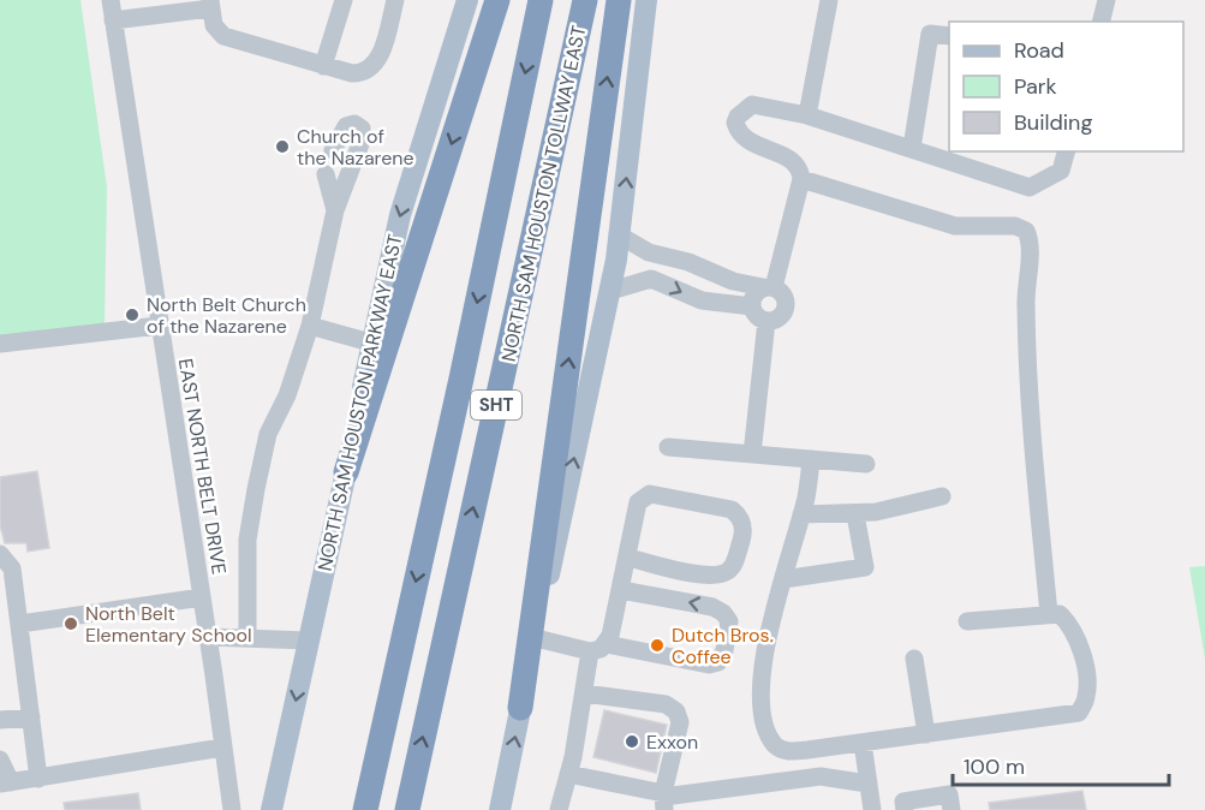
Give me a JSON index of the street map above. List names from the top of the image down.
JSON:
{
  "streets": {
    "highway": ["NORTH SAM HOUSTON TOLLWAY EAST", "SHT"],
    "main road": ["NORTH SAM HOUSTON PARKWAY EAST"],
    "street": ["EAST NORTH BELT DRIVE"]
  },
  "one_way": ["NORTH SAM HOUSTON PARKWAY EAST"],
  "places": [
    "Church of the Nazarene",
    "North Belt Church of the Nazarene",
    "North Belt Elementary School",
    "Dutch Bros. Coffee",
    "Exxon"
  ],
  "legend": ["Road", "Park", "Building"],
  "scale_bar": "100 m"
}
